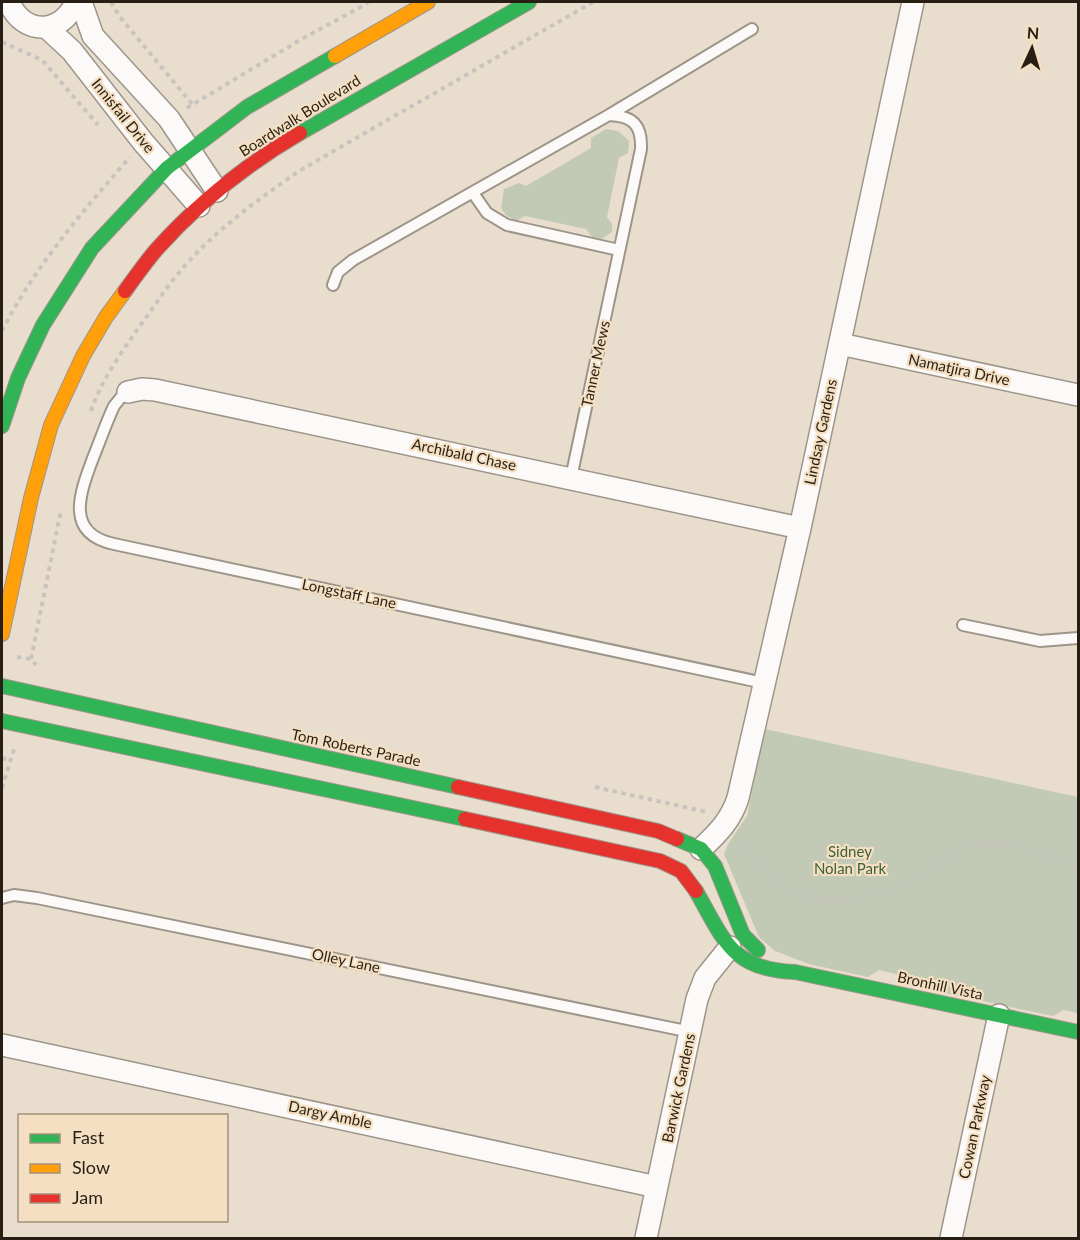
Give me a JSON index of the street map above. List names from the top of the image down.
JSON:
{
  "streets": {
    "street": [
      "Innisfail Drive",
      "Boardwalk Boulevard",
      "Namatjira Drive",
      "Lindsay Gardens",
      "Archibald Chase",
      "Tom Roberts Parade",
      "Bronhill Vista",
      "Barwick Gardens",
      "Dargy Amble",
      "Cowan Parkway"
    ],
    "lane": ["Tanner Mews", "Longstaff Lane", "Olley Lane"]
  },
  "crossings": [
    ["Innisfail Drive", "Boardwalk Boulevard"],
    ["Tanner Mews", "Archibald Chase"],
    ["Namatjira Drive", "Lindsay Gardens"],
    ["Lindsay Gardens", "Archibald Chase"],
    ["Lindsay Gardens", "Longstaff Lane"],
    ["Lindsay Gardens", "Tom Roberts Parade"],
    ["Lindsay Gardens", "Bronhill Vista"],
    ["Archibald Chase", "Longstaff Lane"],
    ["Tom Roberts Parade", "Bronhill Vista"],
    ["Olley Lane", "Barwick Gardens"],
    ["Bronhill Vista", "Barwick Gardens"],
    ["Bronhill Vista", "Cowan Parkway"],
    ["Barwick Gardens", "Dargy Amble"]
  ],
  "parks": ["Sidney Nolan Park"],
  "legend": ["Fast", "Slow", "Jam"],
  "north": "top"
}
